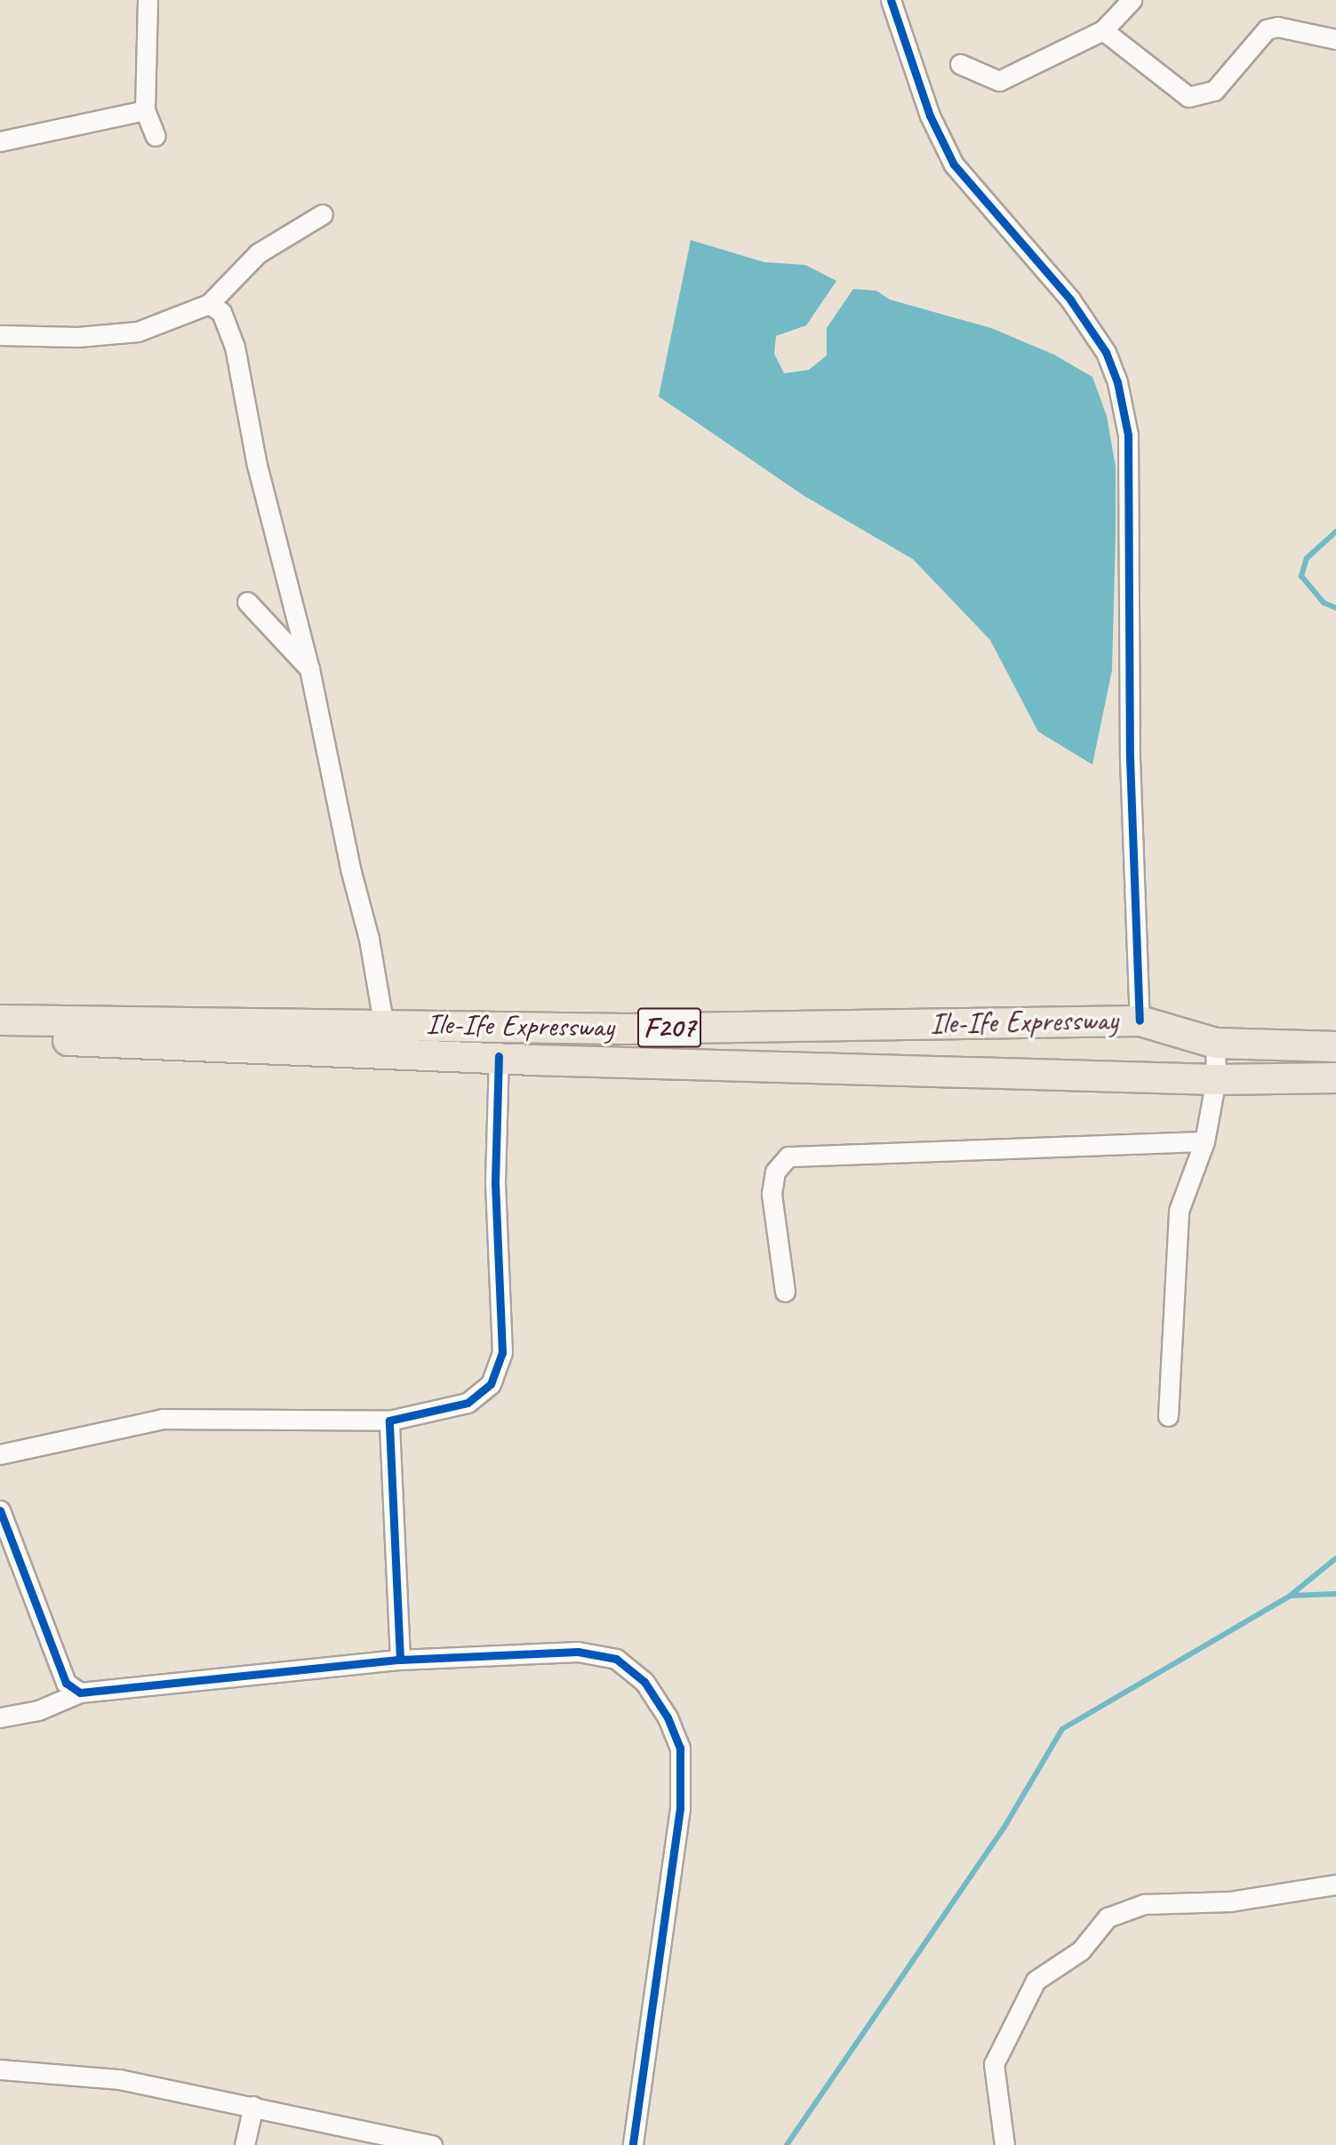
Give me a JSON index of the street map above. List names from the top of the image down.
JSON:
{
  "streets": {
    "main road": ["Ile-Ife Expressway", "F207"]
  }
}
